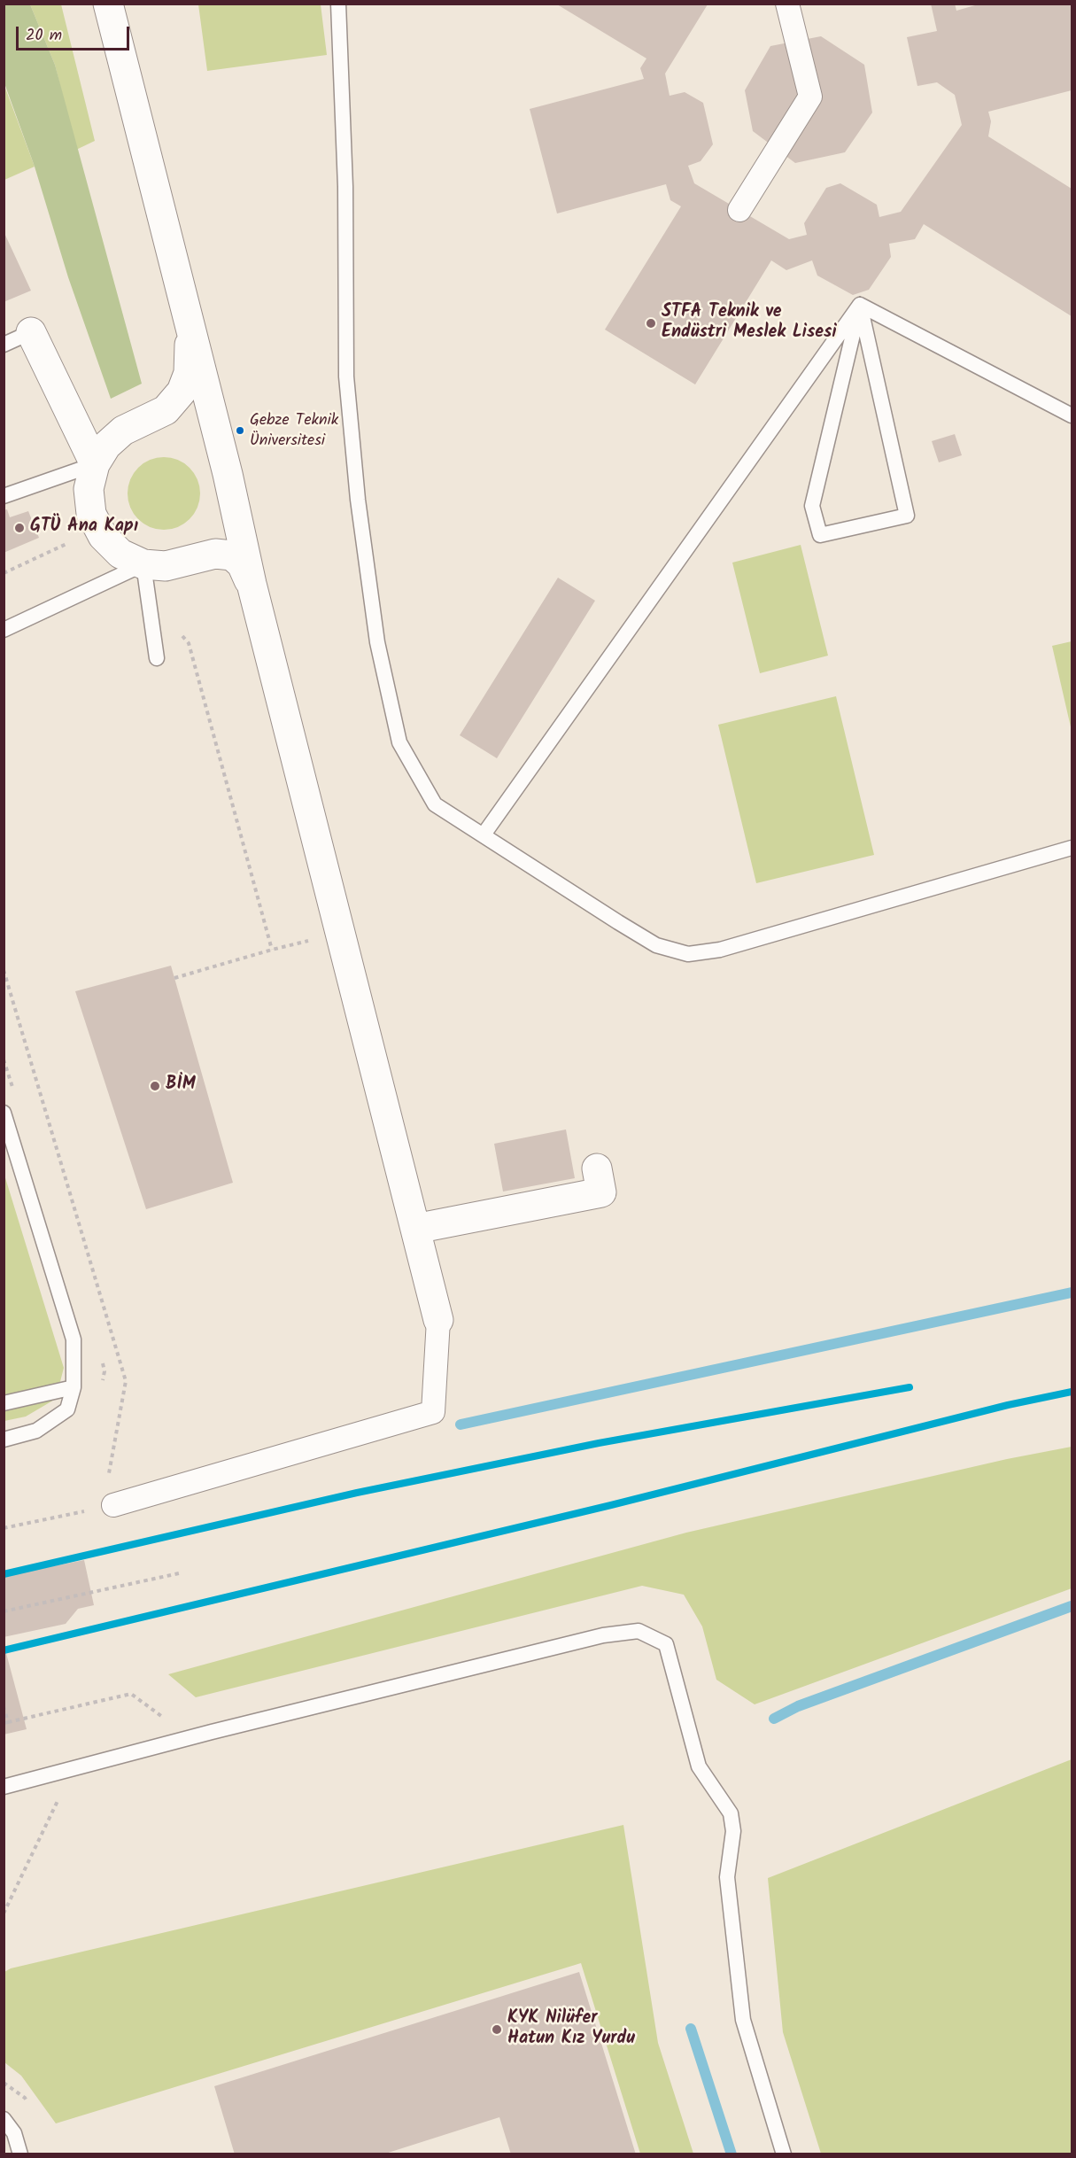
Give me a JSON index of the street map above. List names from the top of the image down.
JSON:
{
  "places": [
    "STFA Teknik ve Endüstri Meslek Lisesi",
    "Gebze Teknik Üniversitesi",
    "GTÜ Ana Kapı",
    "BİM",
    "KYK Nilüfer Hatun Kız Yurdu"
  ],
  "scale_bar": "20 m"
}
